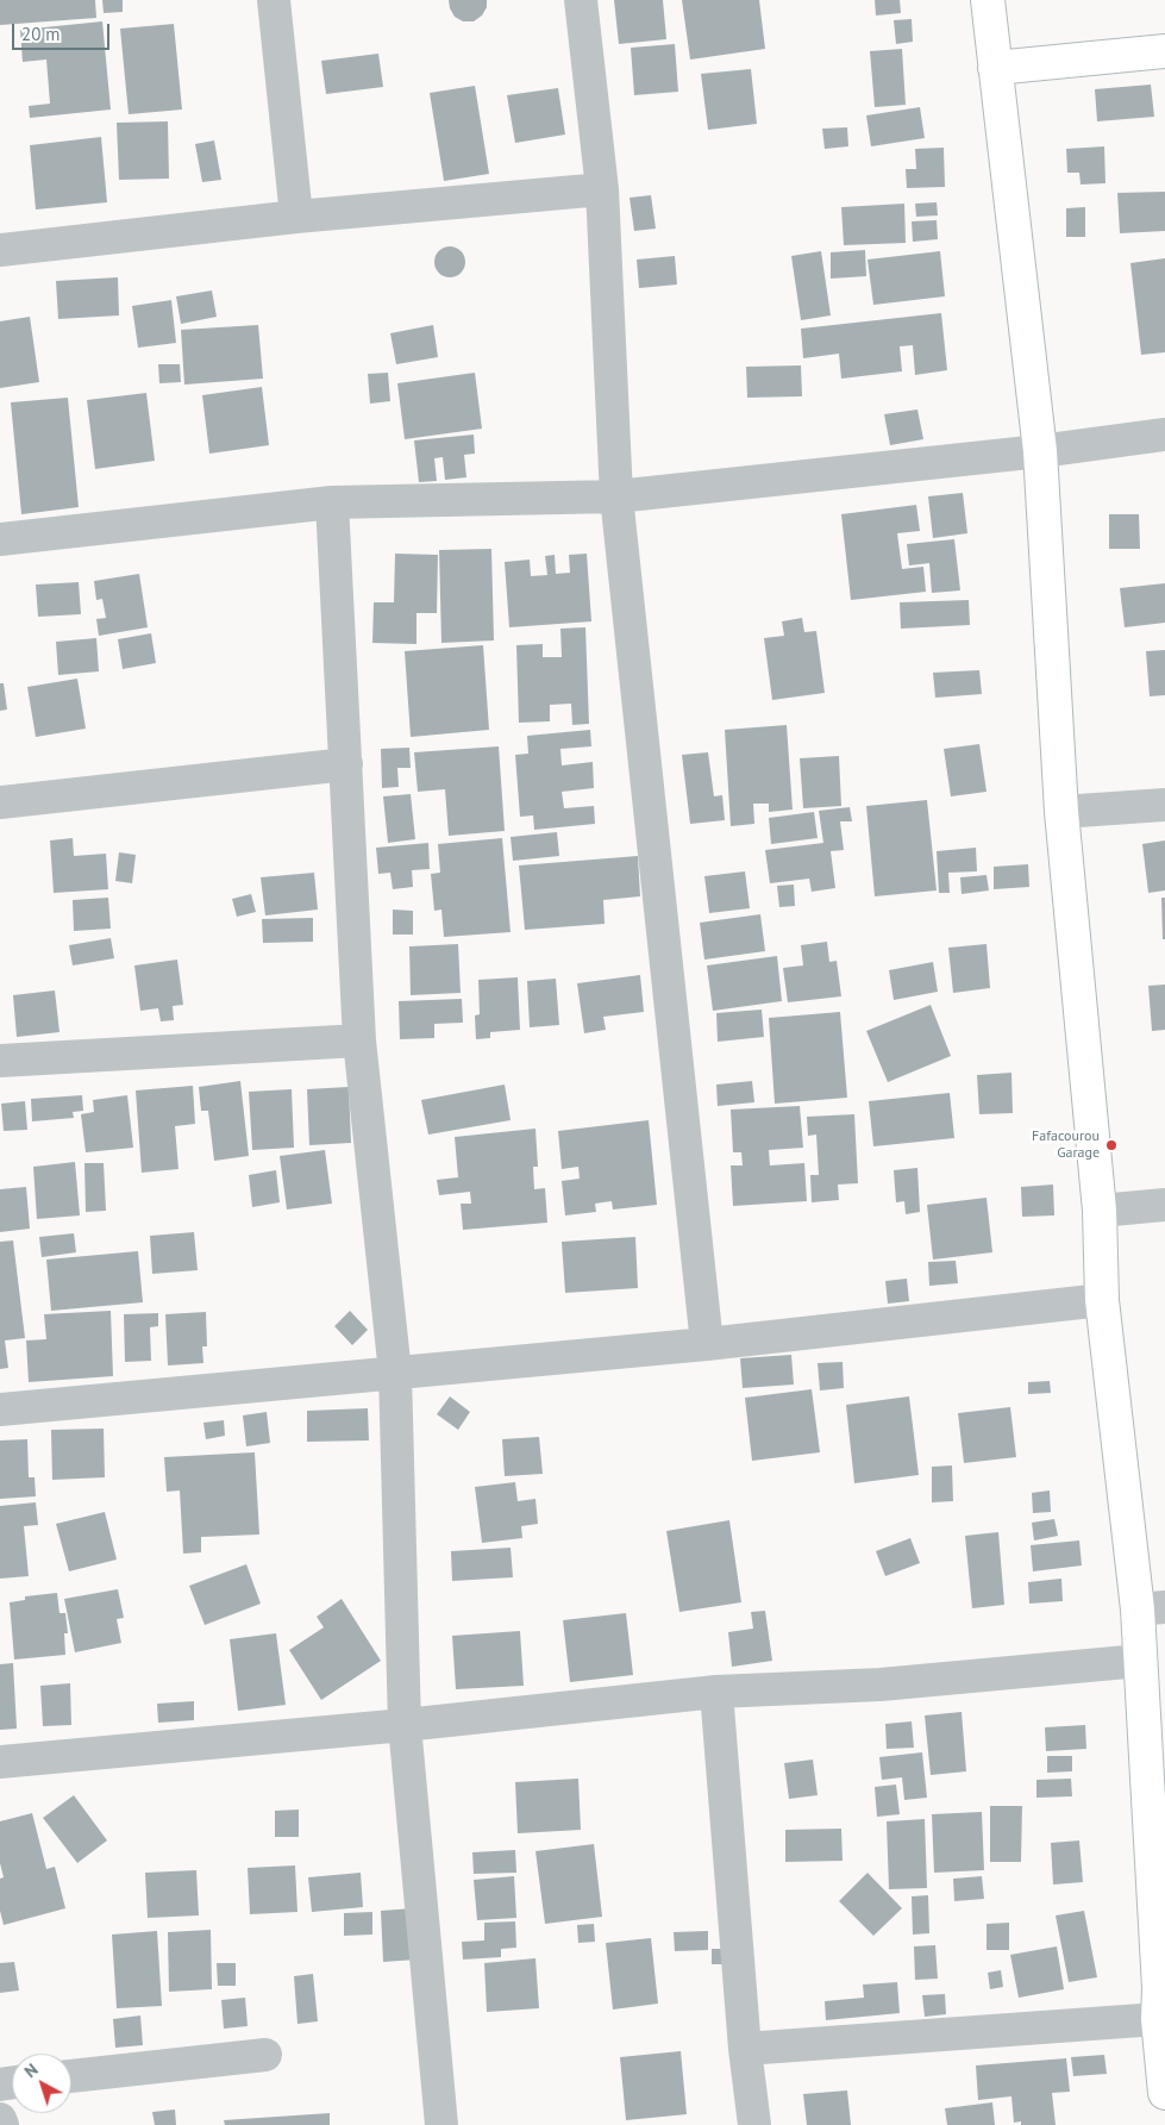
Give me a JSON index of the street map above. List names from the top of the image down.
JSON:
{
  "places": ["Fafacourou Garage"],
  "scale_bar": "20 m",
  "north": "top left"
}
